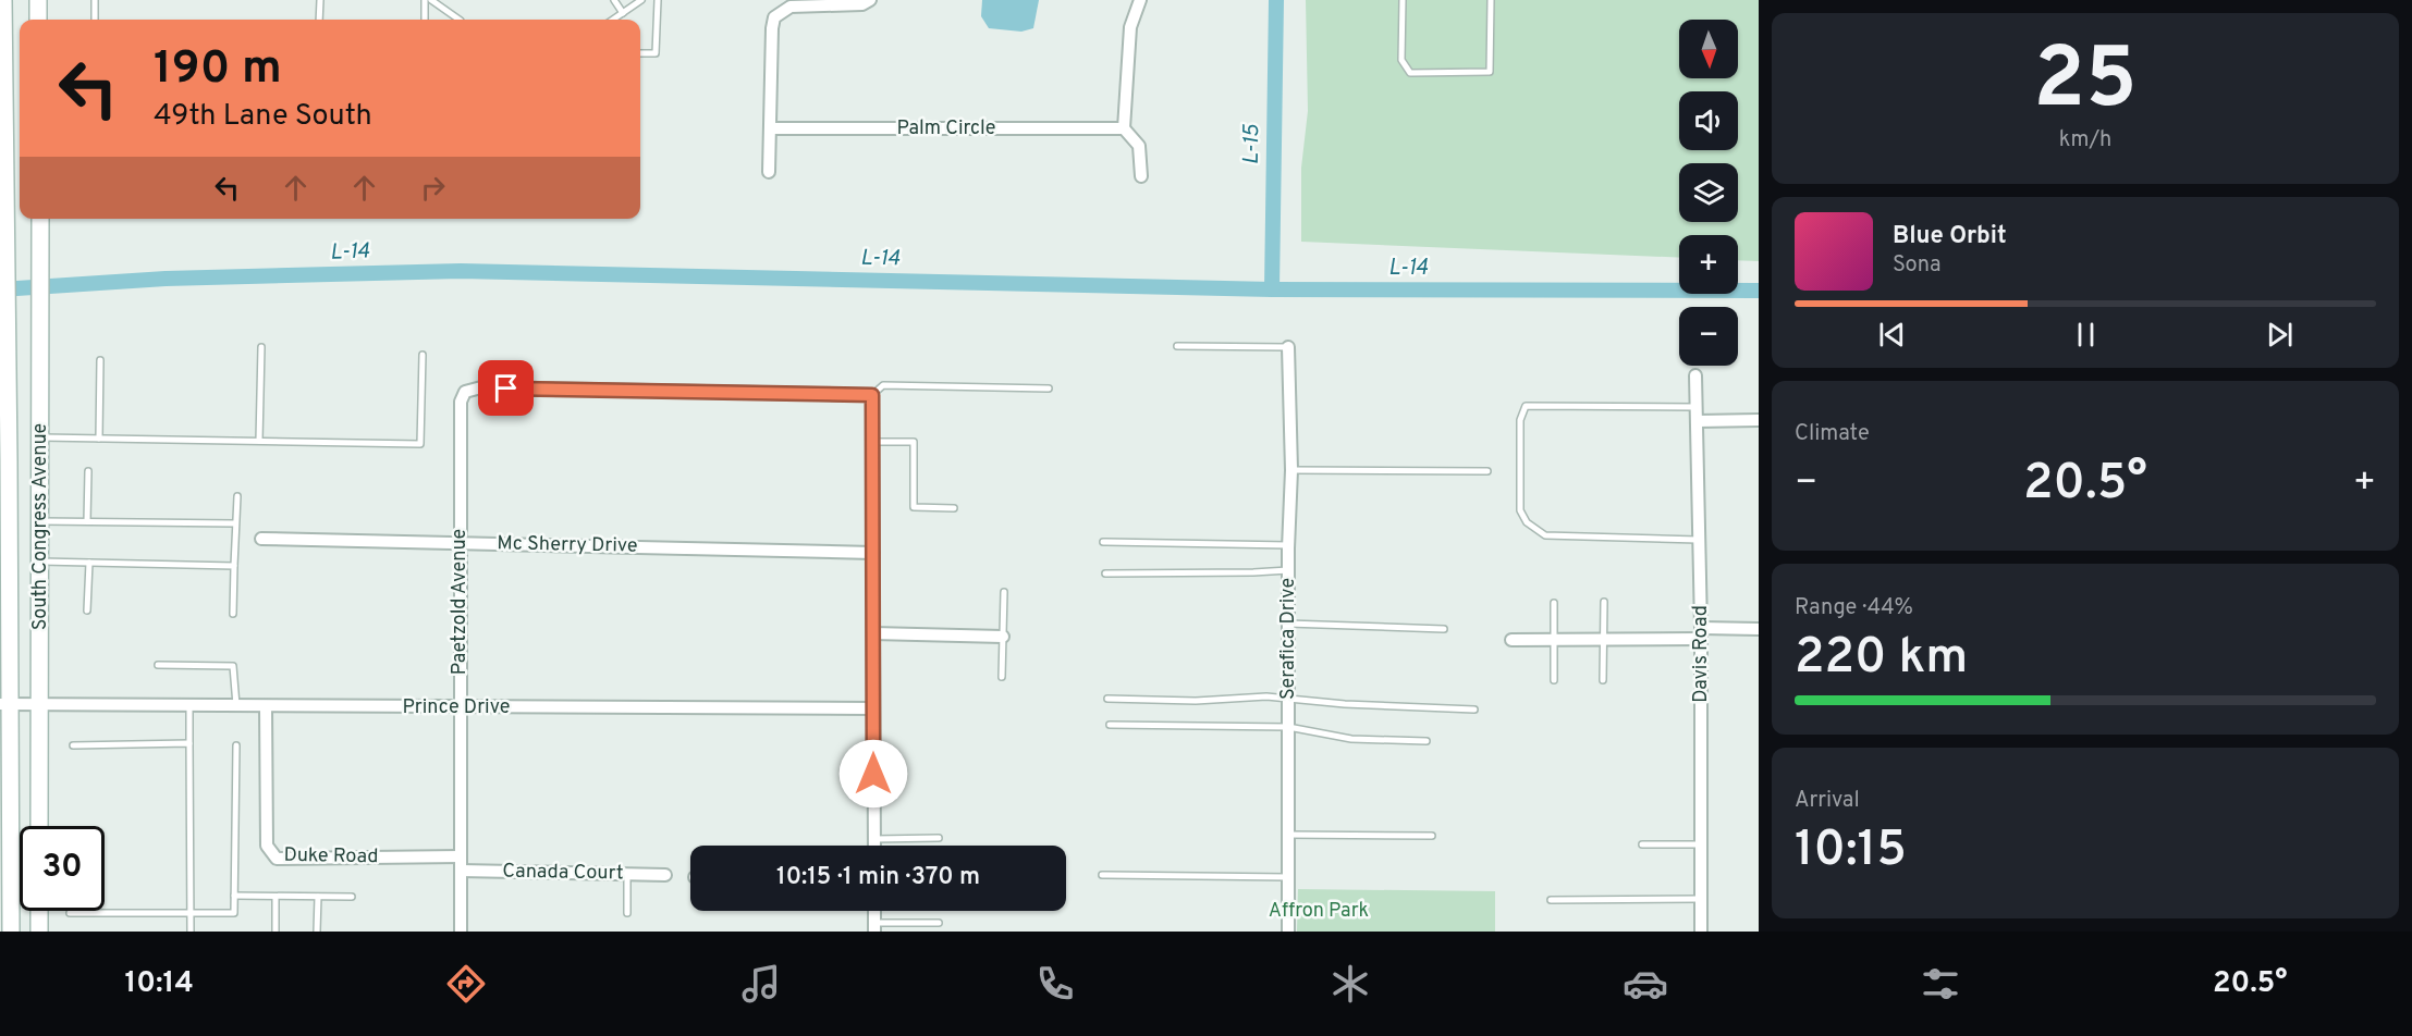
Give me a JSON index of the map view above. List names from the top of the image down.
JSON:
{
  "streets": {
    "main road": ["South Congress Avenue"],
    "street": [
      "Palm Circle",
      "Mc Sherry Drive",
      "Paetzold Avenue",
      "Serafica Drive",
      "Davis Road",
      "Prince Drive",
      "Duke Road",
      "Canada Court"
    ]
  },
  "crossings": [
    ["South Congress Avenue", "Prince Drive"],
    ["Mc Sherry Drive", "Paetzold Avenue"],
    ["Paetzold Avenue", "Prince Drive"],
    ["Paetzold Avenue", "Duke Road"],
    ["Paetzold Avenue", "Canada Court"],
    ["Prince Drive", "Duke Road"]
  ],
  "water": ["L-15", "L-14"],
  "parks": ["Affron Park"],
  "north": "bottom",
  "page": {
    "tile": [
      ["25", "km/h"],
      "Climate",
      ["Range · 44%", "220 km"],
      ["Arrival", "10:15"]
    ],
    "map_buttons": ["+", "−"],
    "turn": ["190 m", "49th Lane South"],
    "song": ["Blue Orbit", "Sona"],
    "heat": ["−", "20.5°", "+"],
    "limit": "30",
    "trip": "10:15 · 1 min · 370 m",
    "tabs": ["10:14", "20.5°"]
  }
}
